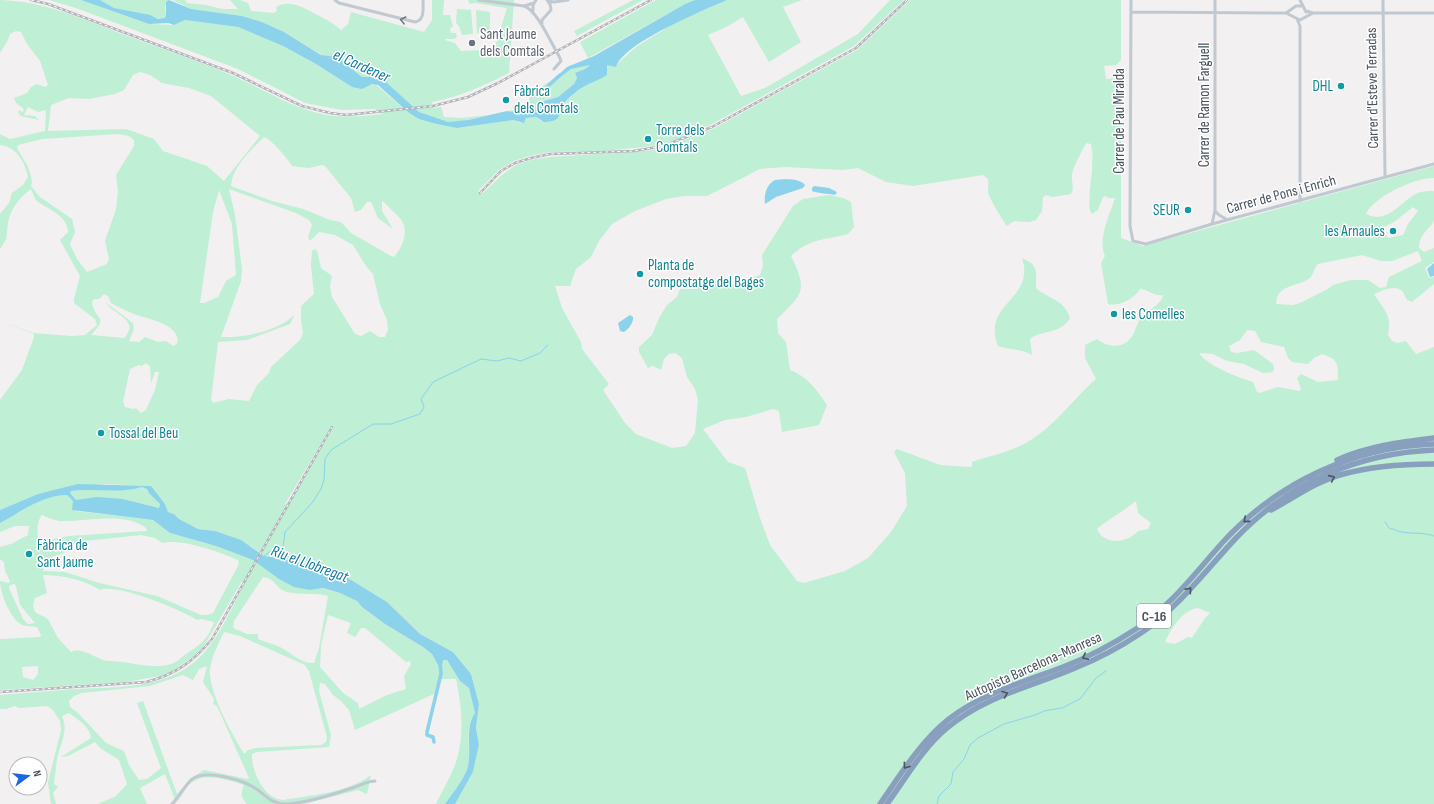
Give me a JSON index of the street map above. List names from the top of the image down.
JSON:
{
  "streets": {
    "highway": ["C-16", "Autopista Barcelona-Manresa"],
    "street": [
      "Carrer d'Esteve Terradas",
      "Carrer de Ramon Farguell",
      "Carrer de Pau Miralda",
      "Carrer de Pons i Enrich"
    ]
  },
  "crossings": [
    ["Carrer d'Esteve Terradas", "Carrer de Pons i Enrich"],
    ["Carrer de Ramon Farguell", "Carrer de Pons i Enrich"],
    ["Carrer de Pau Miralda", "Carrer de Pons i Enrich"]
  ],
  "water": ["el Cardener", "Riu el Llobregat"],
  "places": [
    "Sant Jaume dels Comtals",
    "DHL",
    "Fàbrica dels Comtals",
    "Torre dels Comtals",
    "SEUR",
    "les Arnaules",
    "Planta de compostatge del Bages",
    "les Comelles",
    "Tossal del Beu",
    "Fàbrica de Sant Jaume"
  ],
  "north": "right"
}
